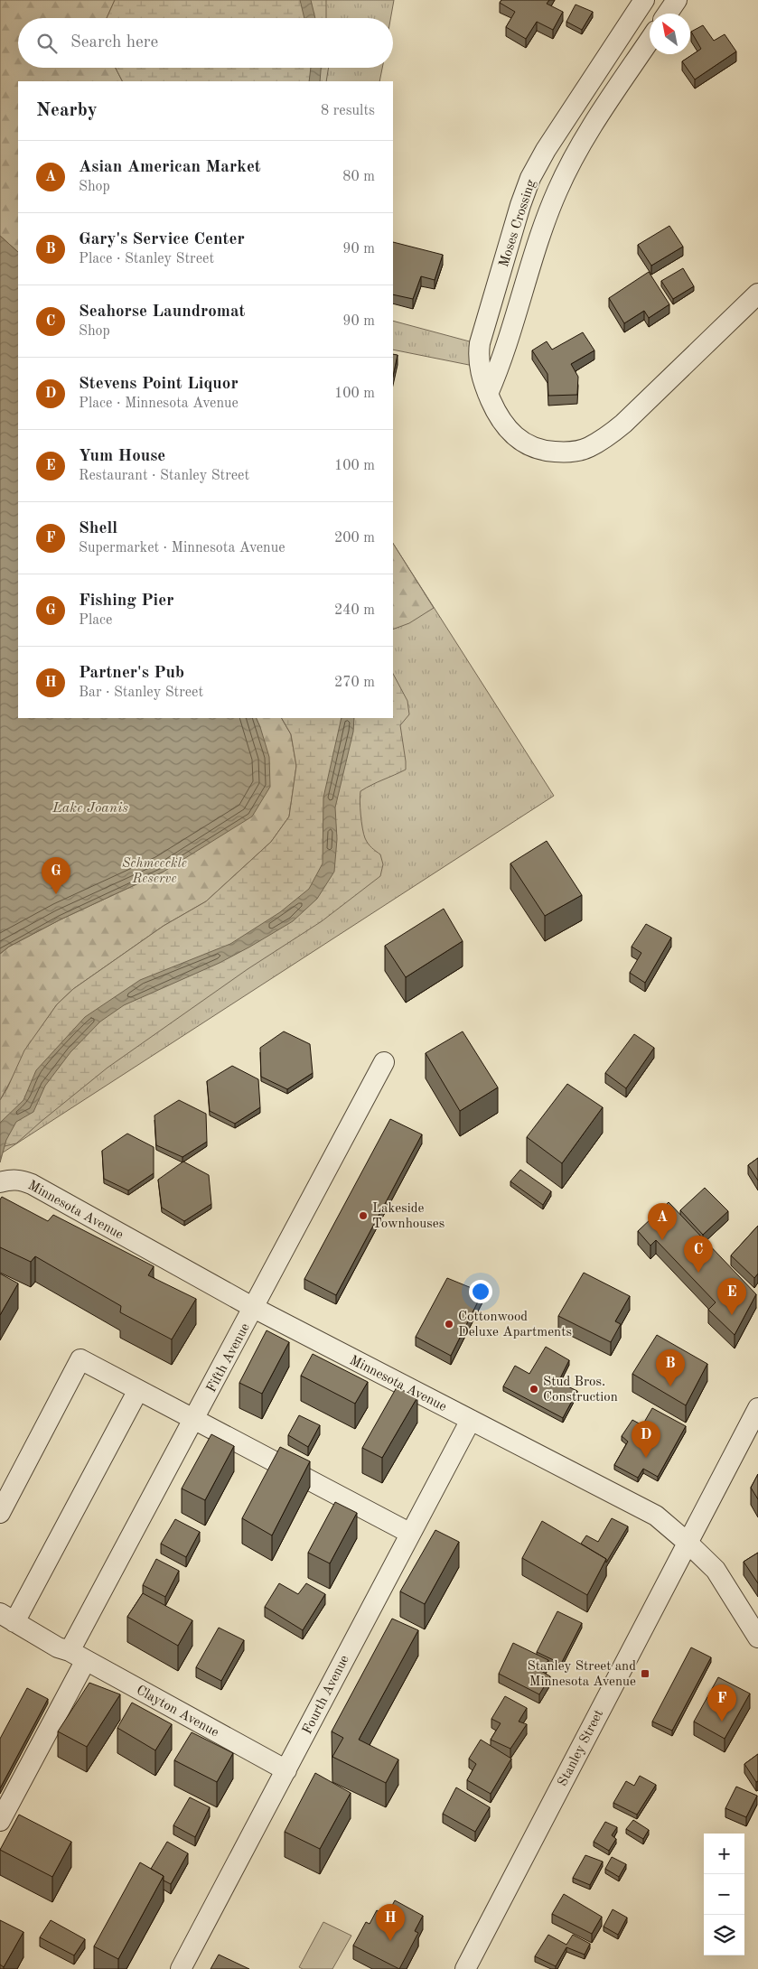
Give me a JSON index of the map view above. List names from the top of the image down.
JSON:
{
  "streets": {
    "street": [
      "Moses Crossing",
      "Minnesota Avenue",
      "Fifth Avenue",
      "Fourth Avenue",
      "Clayton Avenue",
      "Stanley Street"
    ]
  },
  "crossings": [
    ["Minnesota Avenue", "Fifth Avenue"],
    ["Minnesota Avenue", "Fourth Avenue"],
    ["Minnesota Avenue", "Stanley Street"],
    ["Fifth Avenue", "Clayton Avenue"],
    ["Fourth Avenue", "Clayton Avenue"]
  ],
  "water": ["Lake Joanis"],
  "parks": ["Schmeeckle Reserve"],
  "places": {
    "other": ["Lakeside Townhouses", "Cottonwood Deluxe Apartments", "Stud Bros. Construction"],
    "transit": ["Stanley Street and Minnesota Avenue"]
  },
  "north": "top left",
  "page": {
    "search": "Search here",
    "heading": ["Nearby", "8 results"],
    "list": [
      {
        "mark": "A",
        "name": "Asian American Market",
        "note": "Shop",
        "value": "80 m"
      },
      {
        "mark": "B",
        "name": "Gary's Service Center",
        "note": "Place · Stanley Street",
        "value": "90 m"
      },
      {
        "mark": "C",
        "name": "Seahorse Laundromat",
        "note": "Shop",
        "value": "90 m"
      },
      {
        "mark": "D",
        "name": "Stevens Point Liquor",
        "note": "Place · Minnesota Avenue",
        "value": "100 m"
      },
      {
        "mark": "E",
        "name": "Yum House",
        "note": "Restaurant · Stanley Street",
        "value": "100 m"
      },
      {
        "mark": "F",
        "name": "Shell",
        "note": "Supermarket · Minnesota Avenue",
        "value": "200 m"
      },
      {
        "mark": "G",
        "name": "Fishing Pier",
        "note": "Place",
        "value": "240 m"
      },
      {
        "mark": "H",
        "name": "Partner's Pub",
        "note": "Bar · Stanley Street",
        "value": "270 m"
      }
    ],
    "pins": [
      "G",
      "A",
      "C",
      "E",
      "B",
      "D",
      "F",
      "H"
    ],
    "map_buttons": ["+", "−"]
  }
}
